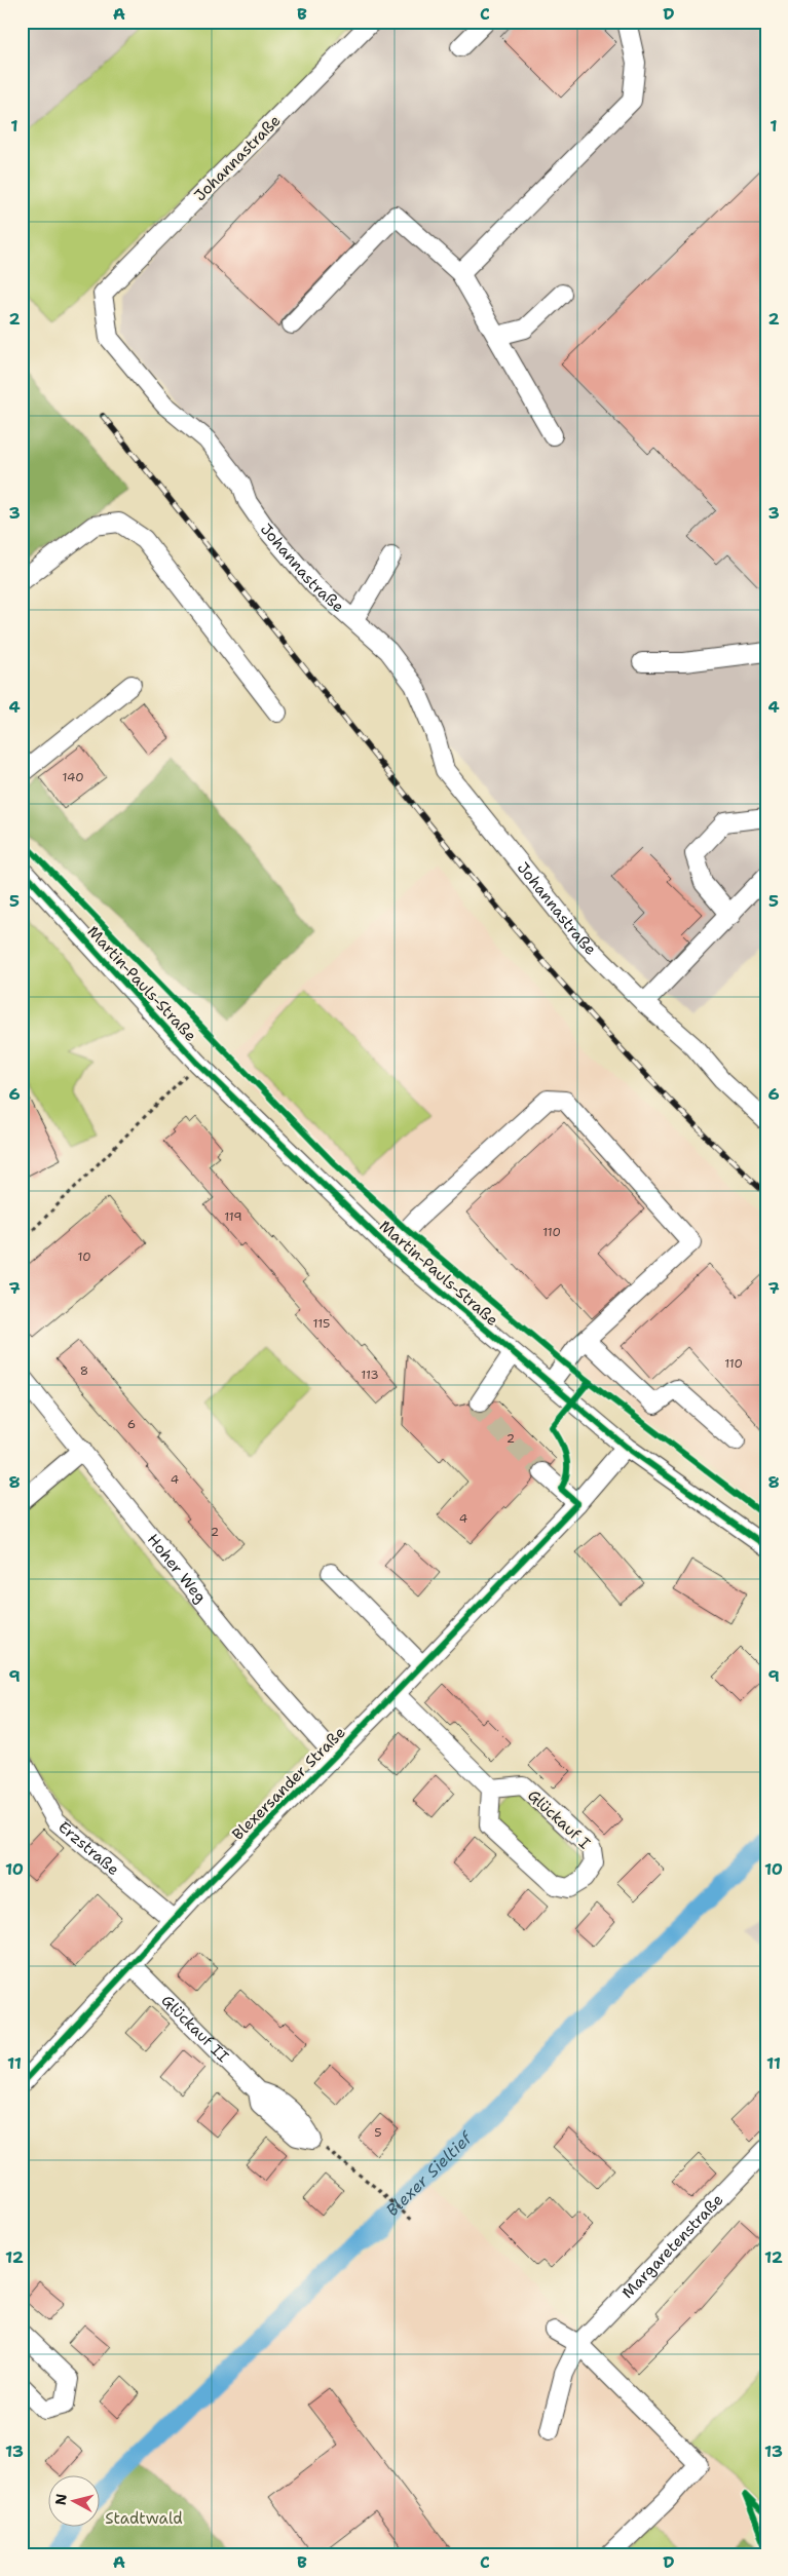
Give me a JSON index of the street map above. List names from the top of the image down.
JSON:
{
  "streets": {
    "street": [
      "Johannastraße",
      "Martin-Pauls-Straße",
      "Hoher Weg",
      "Blexersander Straße",
      "Glückauf I",
      "Erzstraße",
      "Glückauf II",
      "Margaretenstraße"
    ]
  },
  "crossings": [
    ["Martin-Pauls-Straße", "Blexersander Straße"],
    ["Hoher Weg", "Blexersander Straße"],
    ["Blexersander Straße", "Erzstraße"],
    ["Blexersander Straße", "Glückauf II"]
  ],
  "water": ["Blexer Sieltief"],
  "parks": ["Stadtwald"],
  "house_numbers": [
    "140",
    "119",
    "110",
    "10",
    "115",
    "110",
    "8",
    "113",
    "6",
    "2",
    "4",
    "4",
    "2",
    "5"
  ],
  "north": "left",
  "grid": {
    "columns": [
      "A",
      "B",
      "C",
      "D"
    ],
    "rows": [
      "1",
      "2",
      "3",
      "4",
      "5",
      "6",
      "7",
      "8",
      "9",
      "10",
      "11",
      "12",
      "13"
    ]
  }
}
